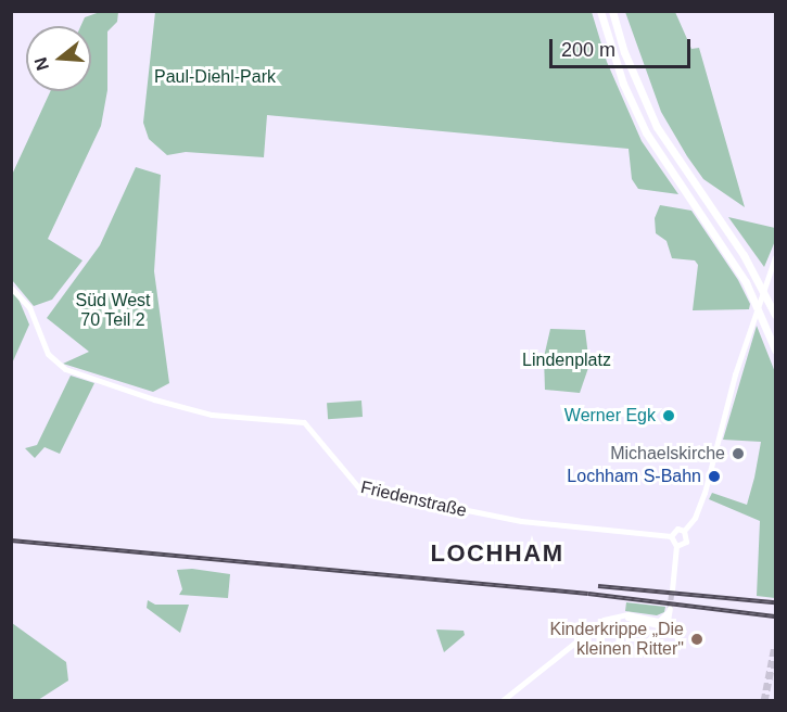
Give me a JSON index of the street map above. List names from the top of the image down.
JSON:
{
  "streets": {
    "street": ["Friedenstraße"]
  },
  "districts": ["LOCHHAM"],
  "parks": ["Paul-Diehl-Park", "Süd West 70 Teil 2", "Lindenplatz"],
  "places": [
    "Werner Egk",
    "Michaelskirche",
    "Lochham S-Bahn",
    "Kinderkrippe „Die kleinen Ritter\""
  ],
  "scale_bar": "200 m",
  "north": "left"
}
